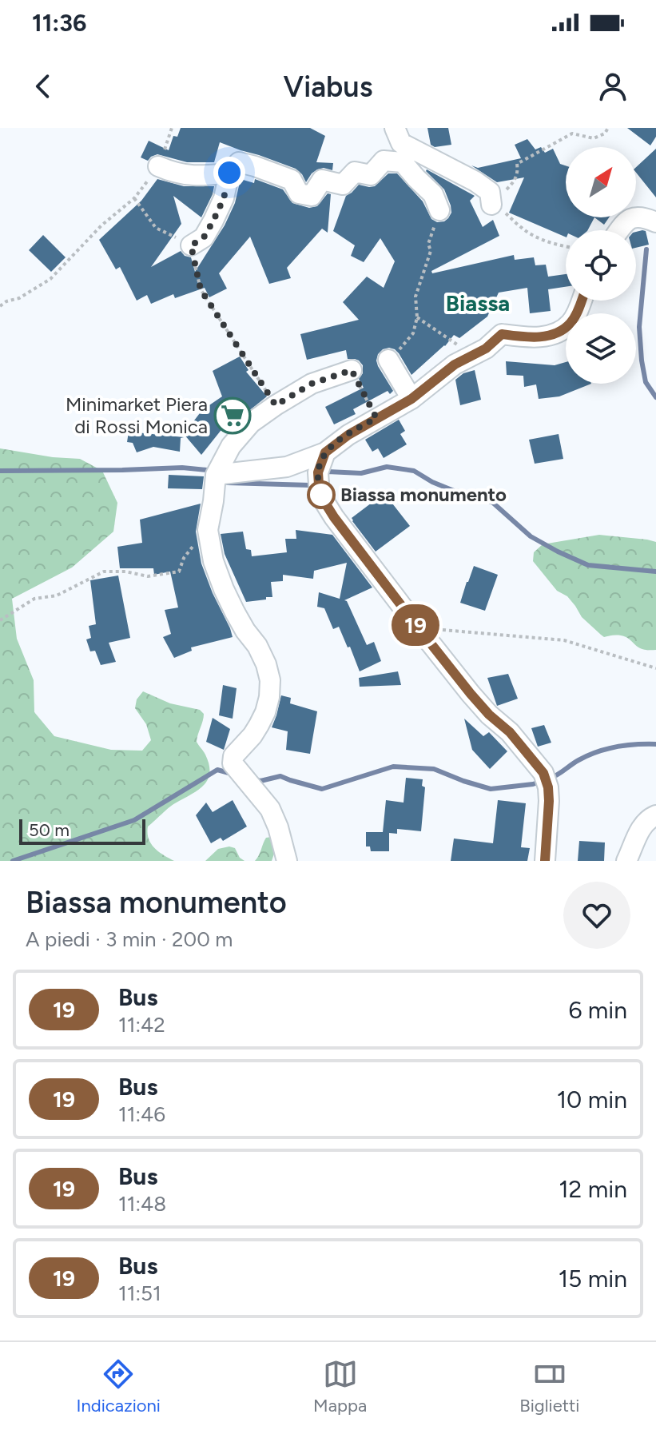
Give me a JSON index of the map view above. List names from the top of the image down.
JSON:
{
  "districts": ["Biassa"],
  "places": {
    "supermarket": ["Minimarket Piera di Rossi Monica"],
    "other": ["Biassa monumento"]
  },
  "lines": ["bus line 19"],
  "scale_bar": "50 m",
  "north": "top right",
  "page": {
    "status": "11:36",
    "header": "Viabus",
    "on_map": "19",
    "scale": "50 m",
    "heading": ["Biassa monumento", "A piedi · 3 min · 200 m"],
    "list": [
      {
        "mark": "19",
        "name": "Bus",
        "note": "11:42",
        "value": "6 min"
      },
      {
        "mark": "19",
        "name": "Bus",
        "note": "11:46",
        "value": "10 min"
      },
      {
        "mark": "19",
        "name": "Bus",
        "note": "11:48",
        "value": "12 min"
      },
      {
        "mark": "19",
        "name": "Bus",
        "note": "11:51",
        "value": "15 min"
      }
    ],
    "tabs": ["Indicazioni", "Mappa", "Biglietti"]
  }
}
